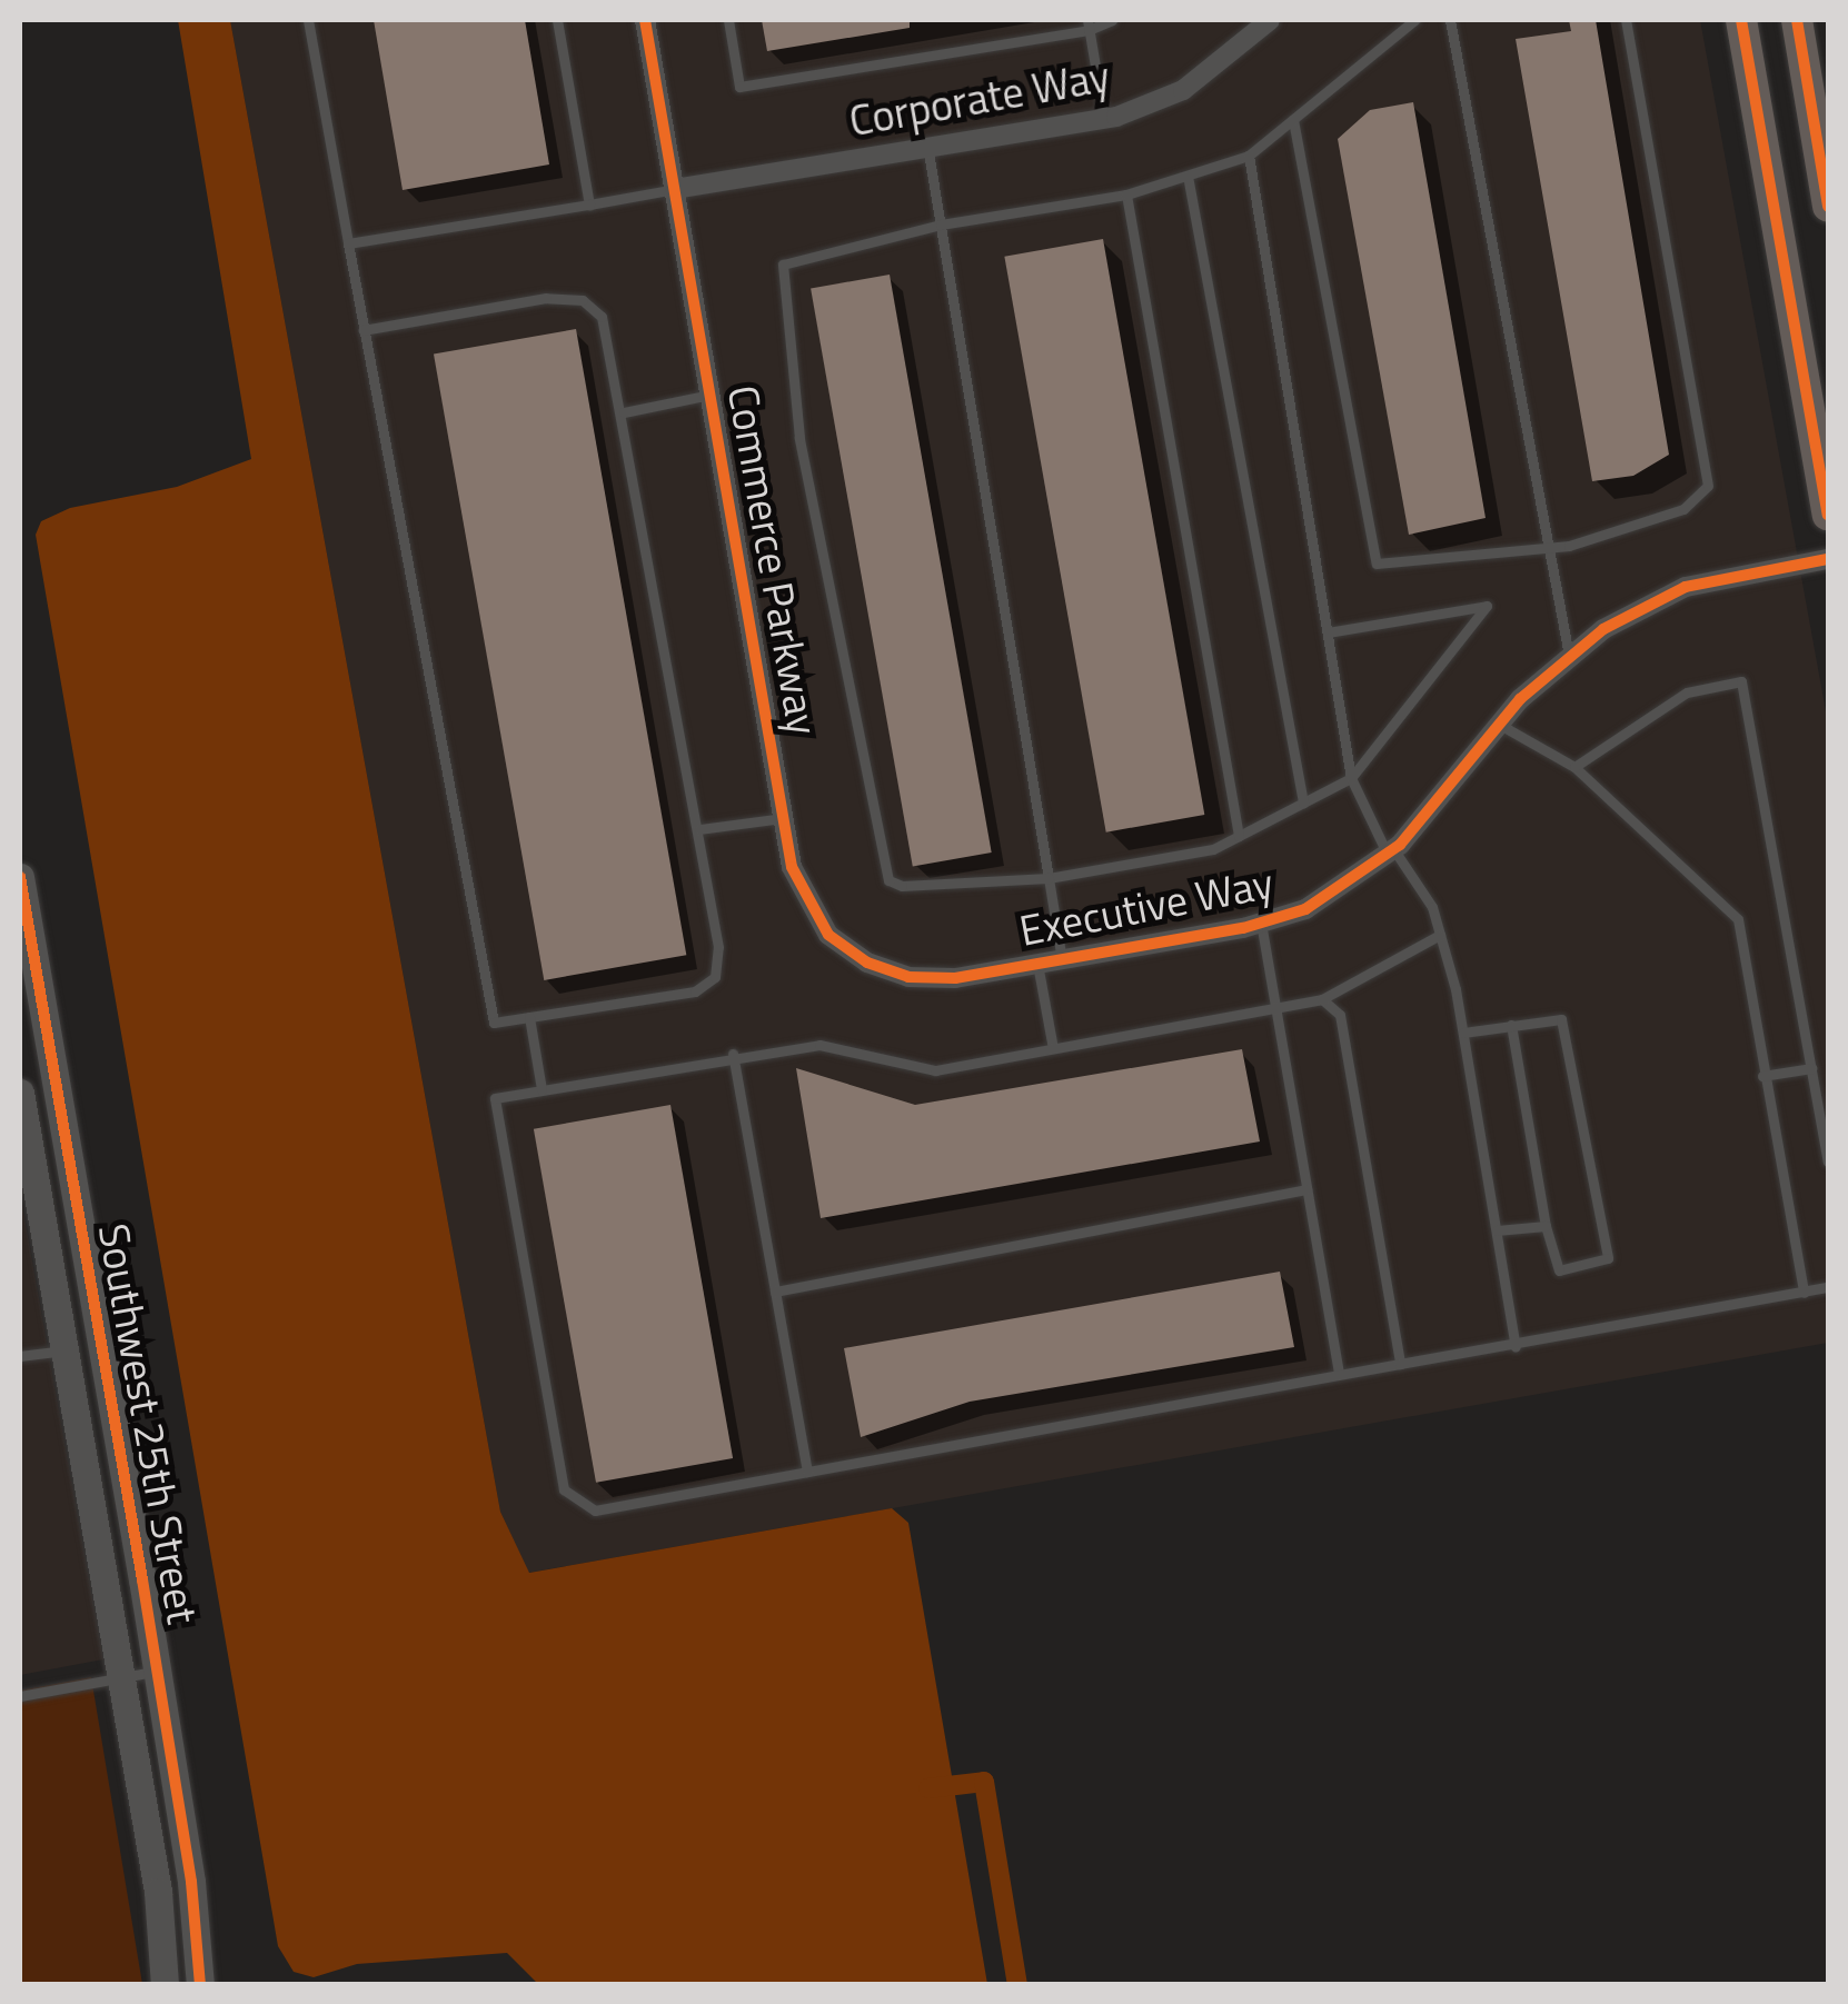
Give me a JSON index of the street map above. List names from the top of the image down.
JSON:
{
  "streets": {
    "street": [
      "Corporate Way",
      "Commerce Parkway",
      "Executive Way",
      "Southwest 25th Street"
    ]
  },
  "crossings": [
    ["Corporate Way", "Commerce Parkway"],
    ["Commerce Parkway", "Executive Way"]
  ]
}
